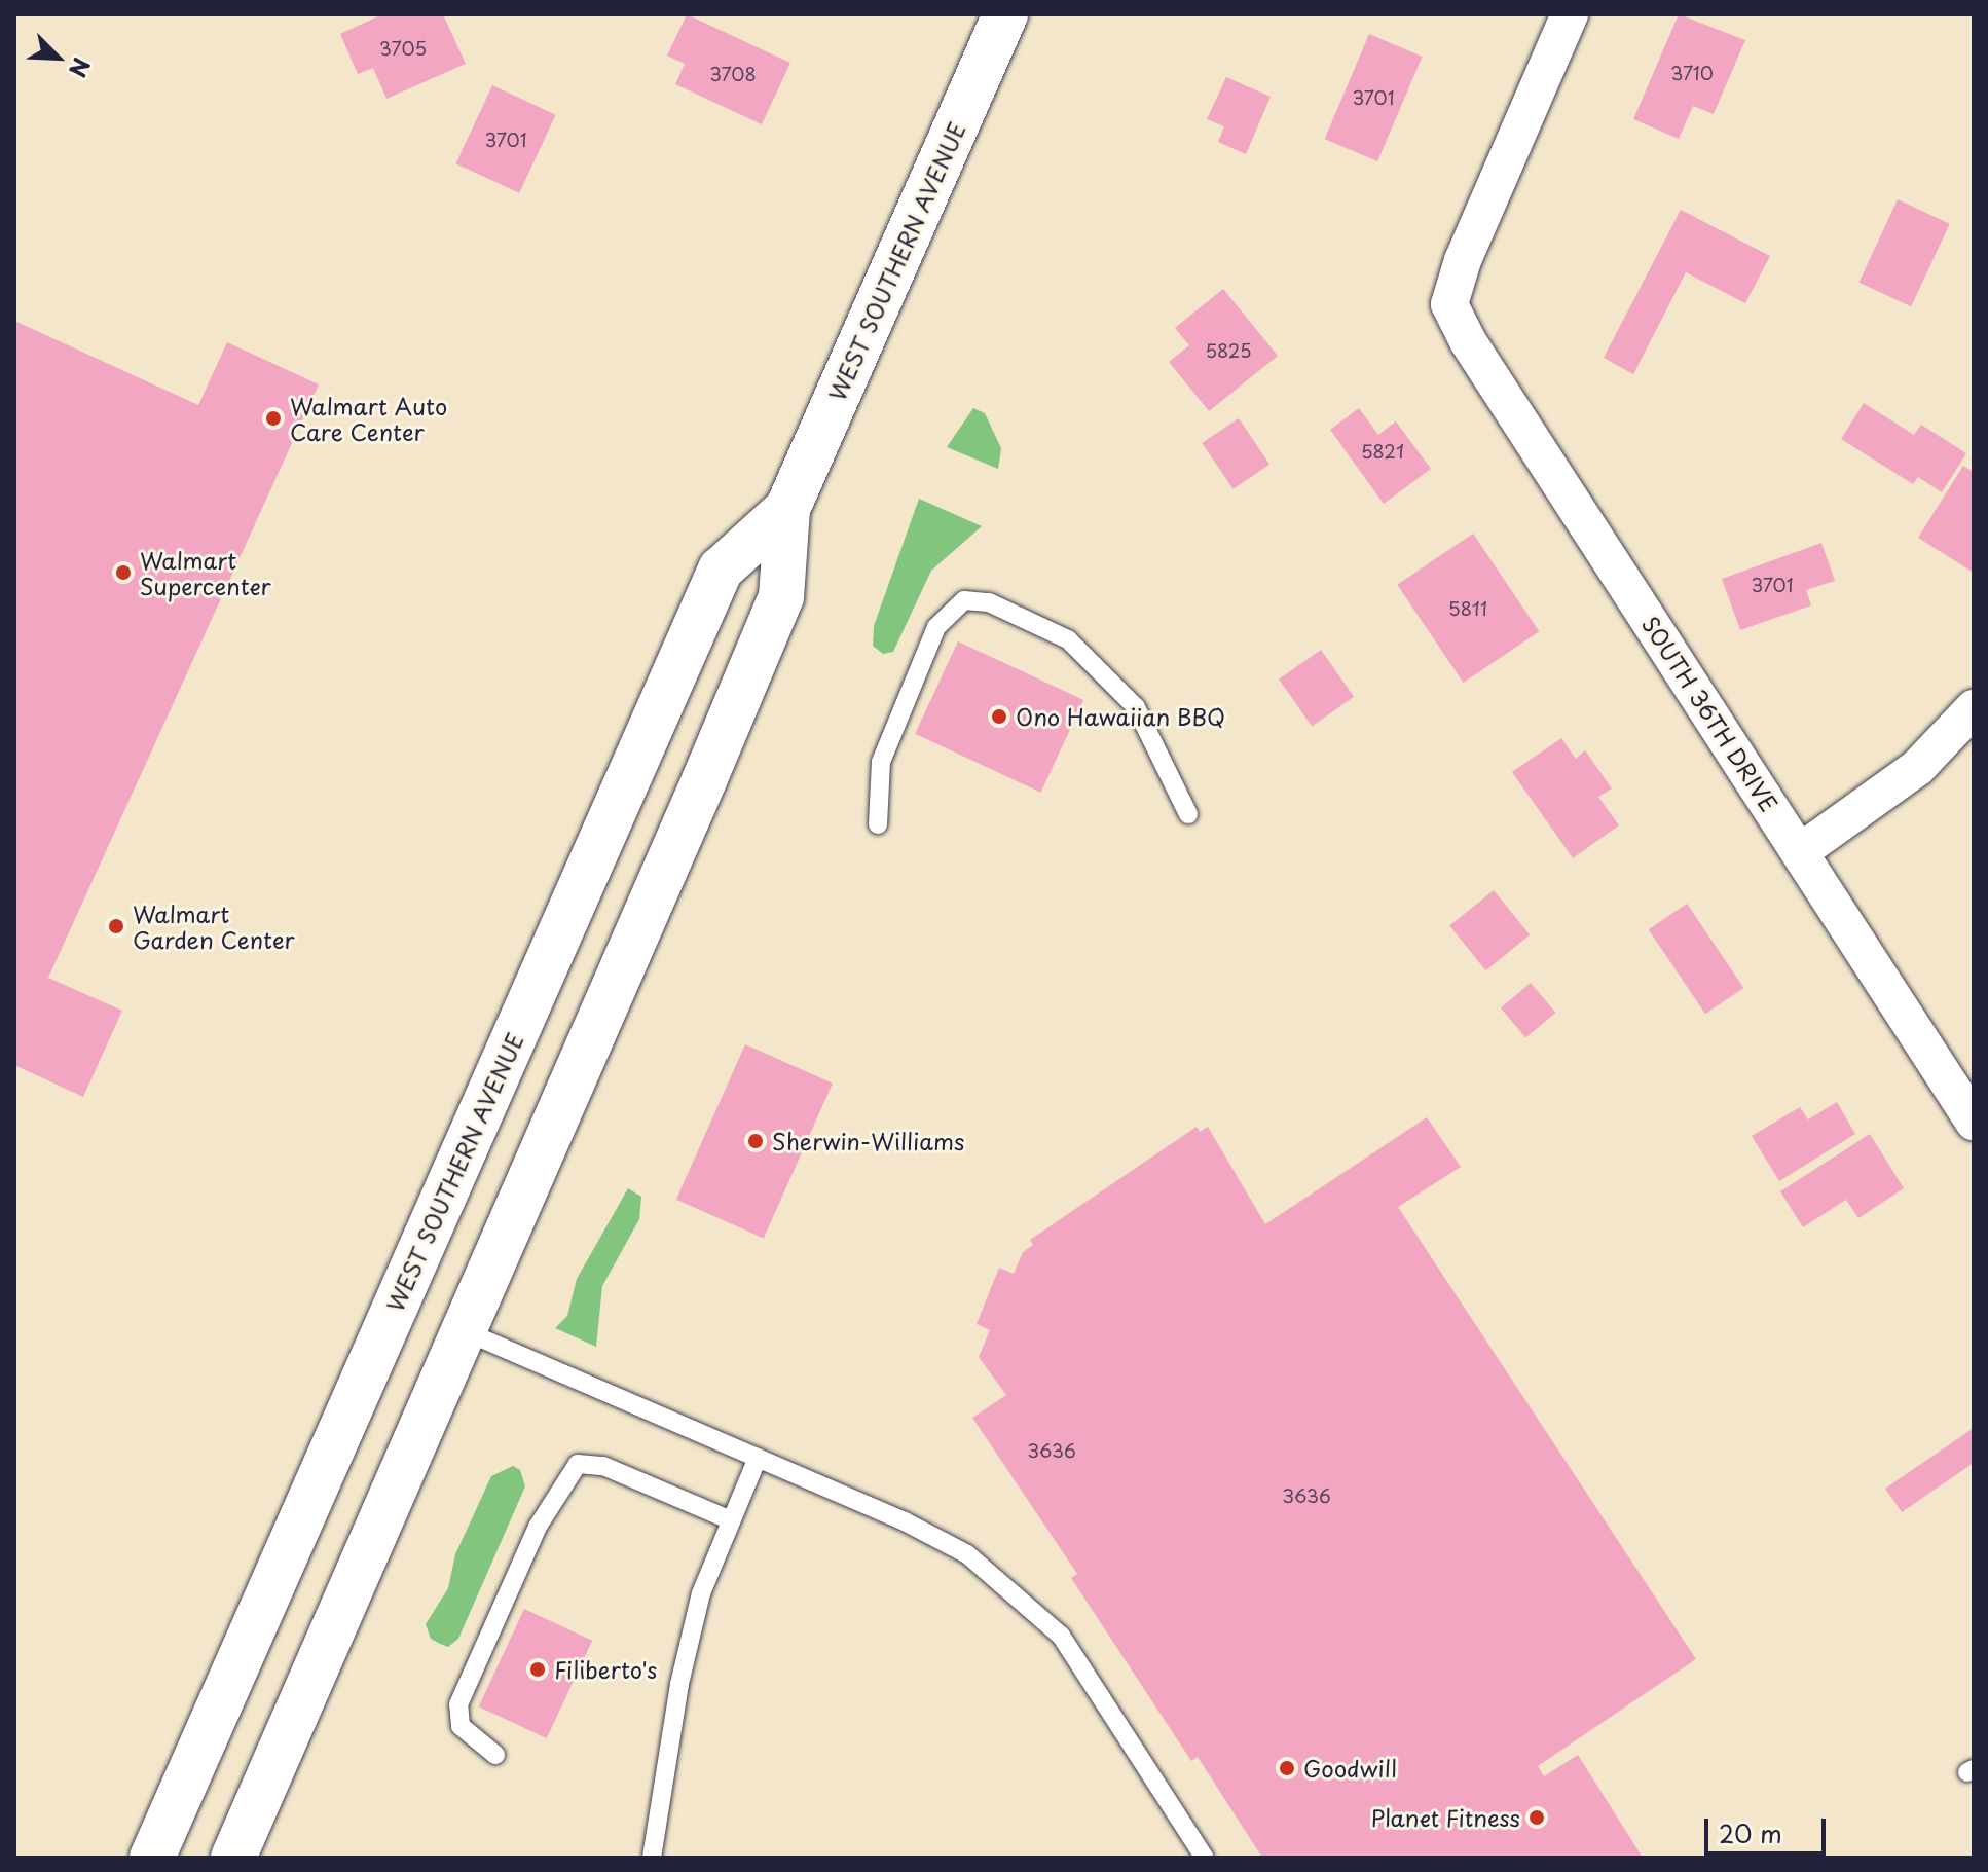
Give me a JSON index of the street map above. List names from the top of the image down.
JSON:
{
  "streets": {
    "main road": ["WEST SOUTHERN AVENUE"],
    "street": ["SOUTH 36TH DRIVE"]
  },
  "places": [
    "Walmart Auto Care Center",
    "Walmart Supercenter",
    "Ono Hawaiian BBQ",
    "Walmart Garden Center",
    "Sherwin-Williams",
    "Filiberto's",
    "Goodwill",
    "Planet Fitness"
  ],
  "house_numbers": [
    "3705",
    "3710",
    "3708",
    "3701",
    "3701",
    "5825",
    "5821",
    "3701",
    "5811",
    "3636",
    "3636"
  ],
  "scale_bar": "20 m",
  "north": "bottom right"
}
